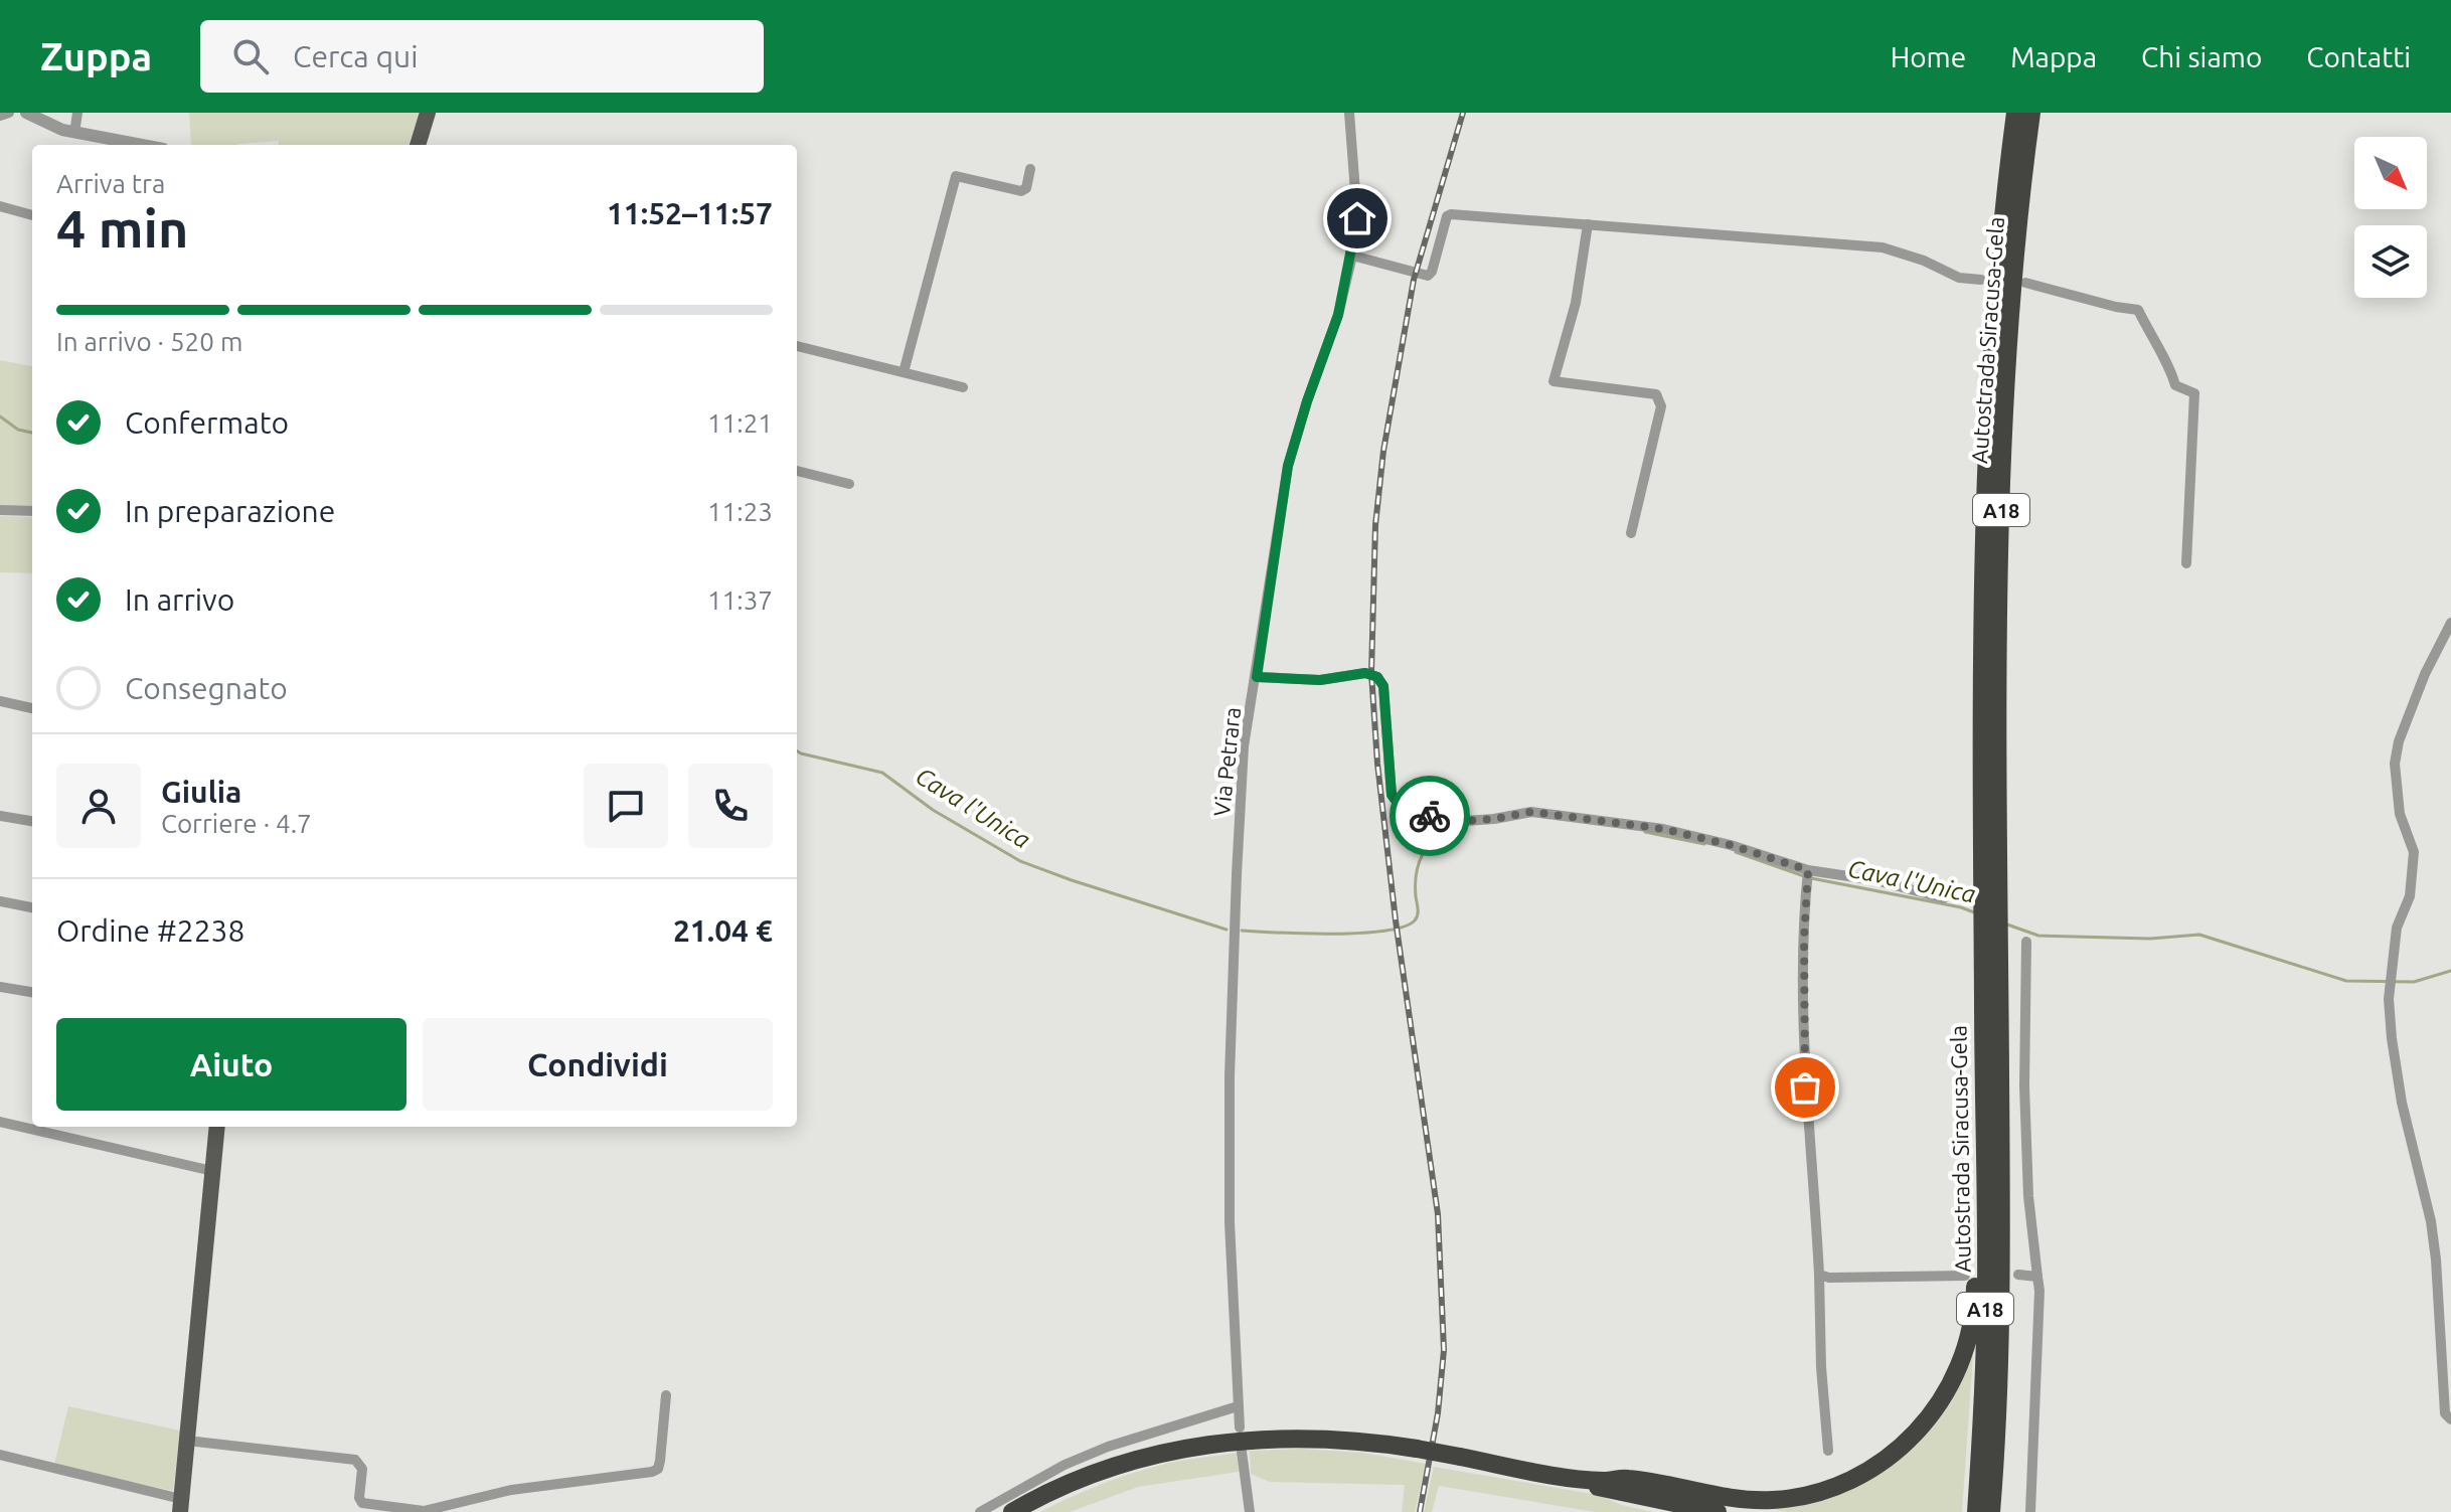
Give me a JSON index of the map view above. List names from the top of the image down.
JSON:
{
  "streets": {
    "highway": ["Autostrada Siracusa-Gela", "A18"],
    "street": ["Via Petrara"]
  },
  "water": ["Cava l'Unica"],
  "north": "bottom right",
  "page": {
    "header": "Zuppa",
    "search": "Cerca qui",
    "nav": [
      "Home",
      "Mappa",
      "Chi siamo",
      "Contatti"
    ],
    "heading": ["4 min", "Arriva tra", "11:52–11:57"],
    "panel": [
      "Giulia",
      "Corriere · 4.7",
      "Ordine #2238",
      "21.04 €"
    ],
    "bar": "In arrivo · 520 m",
    "list": [
      ["Confermato", "11:21"],
      ["In preparazione", "11:23"],
      ["In arrivo", "11:37"],
      "Consegnato"
    ],
    "buttons": ["Aiuto", "Condividi"]
  }
}
